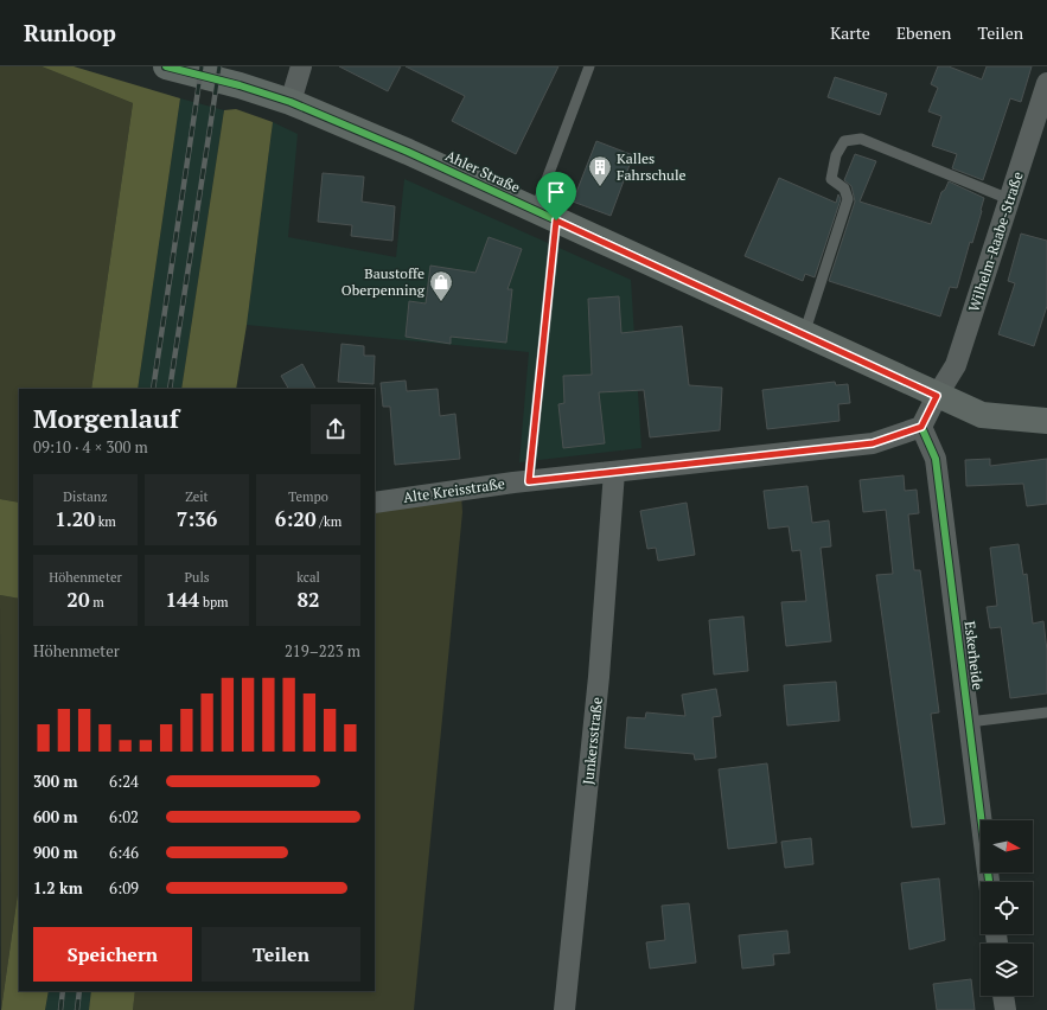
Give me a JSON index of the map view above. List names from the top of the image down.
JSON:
{
  "streets": {
    "main road": ["Ahler Straße"],
    "street": [
      "Wilhelm-Raabe-Straße",
      "Alte Kreisstraße",
      "Eskerheide",
      "Junkersstraße"
    ]
  },
  "crossings": [
    ["Ahler Straße", "Wilhelm-Raabe-Straße"],
    ["Alte Kreisstraße", "Eskerheide"],
    ["Alte Kreisstraße", "Junkersstraße"]
  ],
  "places": {
    "building": ["Kalles Fahrschule"],
    "shop": ["Baustoffe Oberpenning"]
  },
  "north": "right",
  "page": {
    "header": "Runloop",
    "nav": ["Karte", "Ebenen", "Teilen"],
    "heading": ["Morgenlauf", "09:10 · 4 × 300 m"],
    "stats": [
      ["Distanz", "1.20 km"],
      ["Zeit", "7:36"],
      ["Tempo", "6:20 /km"],
      ["Höhenmeter", "20 m"],
      ["Puls", "144 bpm"],
      ["kcal", "82"]
    ],
    "chart": ["Höhenmeter", "219–223 m"],
    "list": [
      {
        "name": "300 m",
        "note": "6:24"
      },
      {
        "name": "600 m",
        "note": "6:02"
      },
      {
        "name": "900 m",
        "note": "6:46"
      },
      {
        "name": "1.2 km",
        "note": "6:09"
      }
    ],
    "buttons": ["Speichern", "Teilen"]
  }
}
